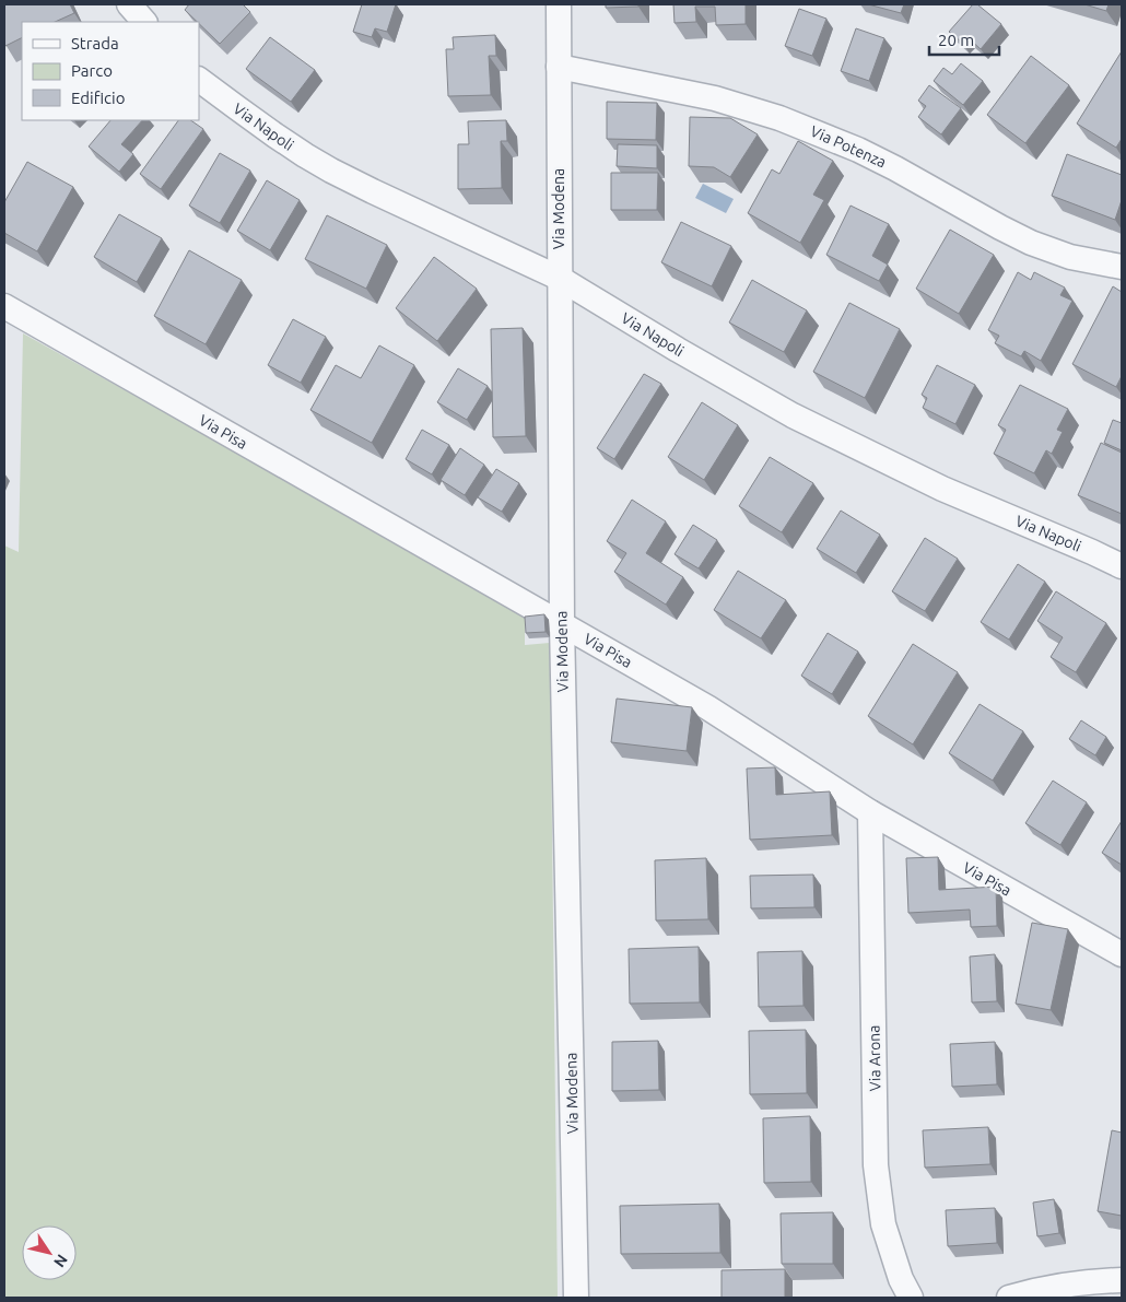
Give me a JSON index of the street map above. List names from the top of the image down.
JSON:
{
  "streets": {
    "street": [
      "Via Napoli",
      "Via Potenza",
      "Via Modena",
      "Via Pisa",
      "Via Arona"
    ]
  },
  "crossings": [
    ["Via Napoli", "Via Modena"],
    ["Via Potenza", "Via Modena"],
    ["Via Modena", "Via Pisa"],
    ["Via Pisa", "Via Arona"]
  ],
  "legend": ["Strada", "Parco", "Edificio"],
  "scale_bar": "20 m",
  "north": "bottom right"
}
